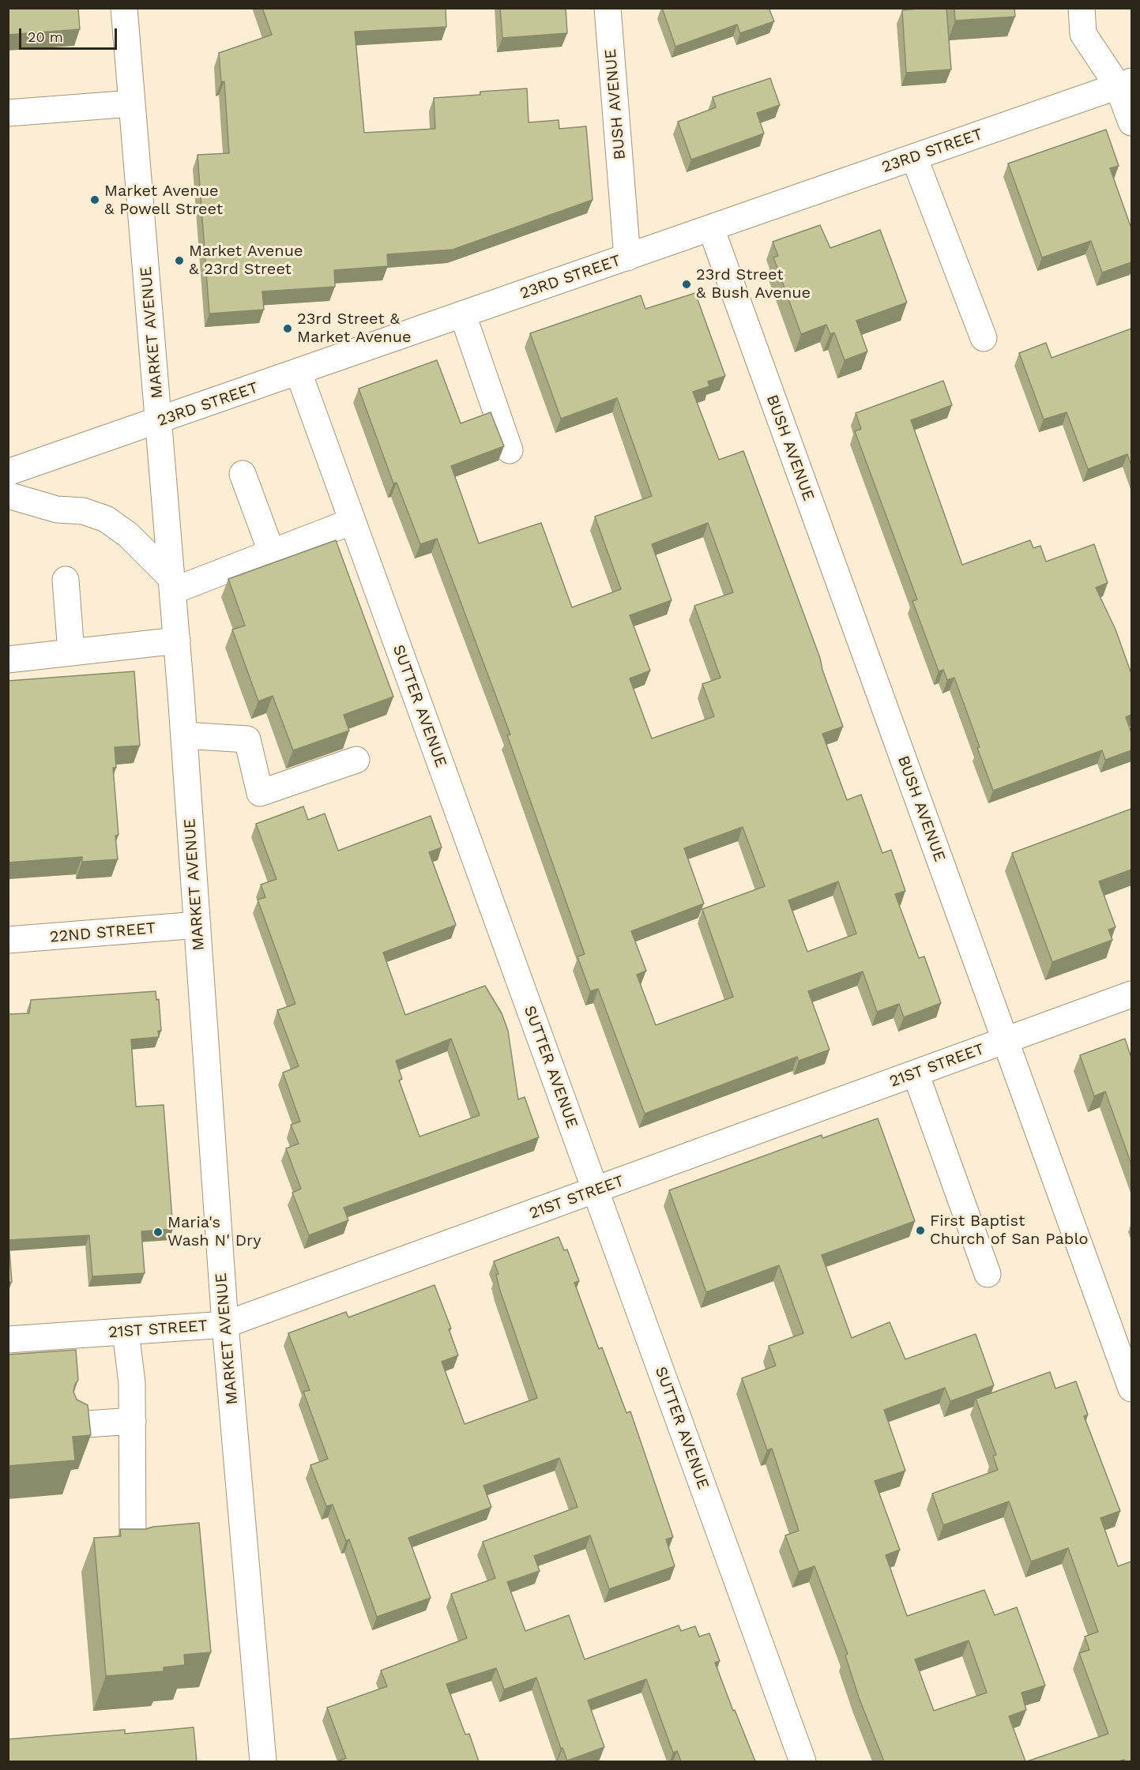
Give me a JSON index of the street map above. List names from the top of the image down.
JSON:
{
  "streets": {
    "street": [
      "BUSH AVENUE",
      "23RD STREET",
      "MARKET AVENUE",
      "SUTTER AVENUE",
      "22ND STREET",
      "21ST STREET"
    ]
  },
  "crossings": [
    ["BUSH AVENUE", "23RD STREET"],
    ["BUSH AVENUE", "21ST STREET"],
    ["23RD STREET", "MARKET AVENUE"],
    ["23RD STREET", "SUTTER AVENUE"],
    ["MARKET AVENUE", "22ND STREET"],
    ["MARKET AVENUE", "21ST STREET"],
    ["SUTTER AVENUE", "21ST STREET"]
  ],
  "places": [
    "Market Avenue & Powell Street",
    "Market Avenue & 23rd Street",
    "23rd Street & Bush Avenue",
    "23rd Street & Market Avenue",
    "First Baptist Church of San Pablo",
    "Maria's Wash N' Dry"
  ],
  "scale_bar": "20 m"
}
